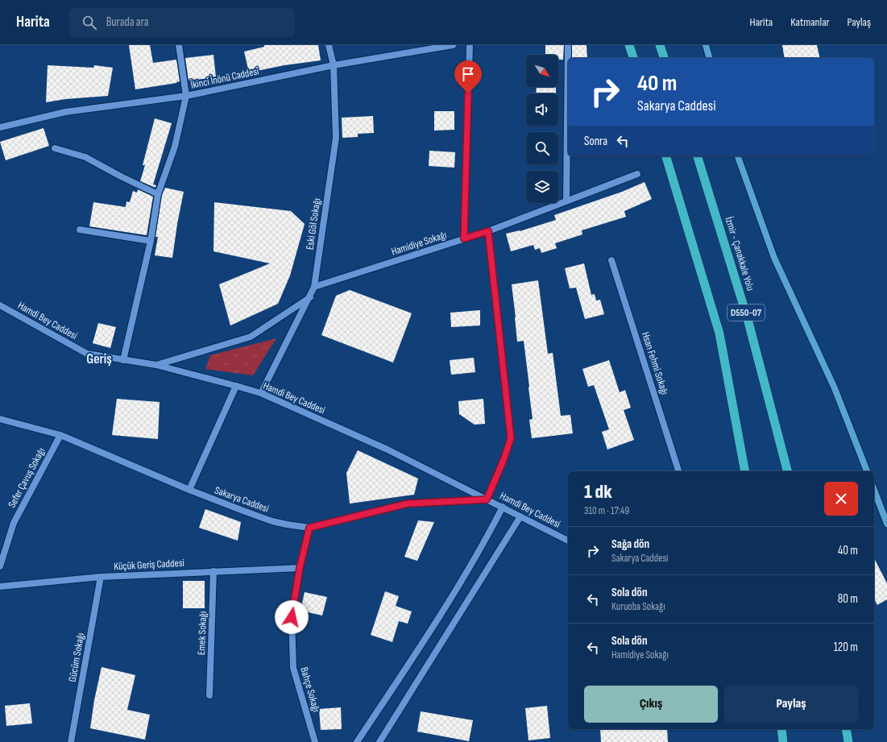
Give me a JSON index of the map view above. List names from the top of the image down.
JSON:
{
  "streets": {
    "highway": ["İzmir - Çanakkale Yolu", "D550-07"],
    "street": [
      "İkinci İnönü Caddesi",
      "Eski Göl Sokağı",
      "Hamidiye Sokağı",
      "Hamdi Bey Caddesi",
      "Hsan Fehmi Sokağı",
      "Sefer Çavuş Sokağı",
      "Sakarya Caddesi",
      "Küçük Geriş Caddesi",
      "Emek Sokağı",
      "Gücüm Sokağı",
      "Bahçe Sokağı"
    ]
  },
  "crossings": [
    ["İkinci İnönü Caddesi", "Eski Göl Sokağı"],
    ["Eski Göl Sokağı", "Hamidiye Sokağı"],
    ["Eski Göl Sokağı", "Hamdi Bey Caddesi"],
    ["Hamdi Bey Caddesi", "Sakarya Caddesi"],
    ["Sefer Çavuş Sokağı", "Sakarya Caddesi"],
    ["Sakarya Caddesi", "Bahçe Sokağı"],
    ["Küçük Geriş Caddesi", "Emek Sokağı"],
    ["Küçük Geriş Caddesi", "Gücüm Sokağı"],
    ["Küçük Geriş Caddesi", "Bahçe Sokağı"]
  ],
  "districts": ["Geriş"],
  "north": "bottom right",
  "page": {
    "header": "Harita",
    "search": "Burada ara",
    "nav": ["Harita", "Katmanlar", "Paylaş"],
    "turn": ["40 m", "Sakarya Caddesi"],
    "then": "Sonra",
    "heading": ["1 dk", "310 m · 17:49"],
    "list": [
      {
        "name": "Sağa dön",
        "note": "Sakarya Caddesi",
        "value": "40 m"
      },
      {
        "name": "Sola dön",
        "note": "Kuruoba Sokağı",
        "value": "80 m"
      },
      {
        "name": "Sola dön",
        "note": "Hamidiye Sokağı",
        "value": "120 m"
      }
    ],
    "buttons": ["Çıkış", "Paylaş"]
  }
}
